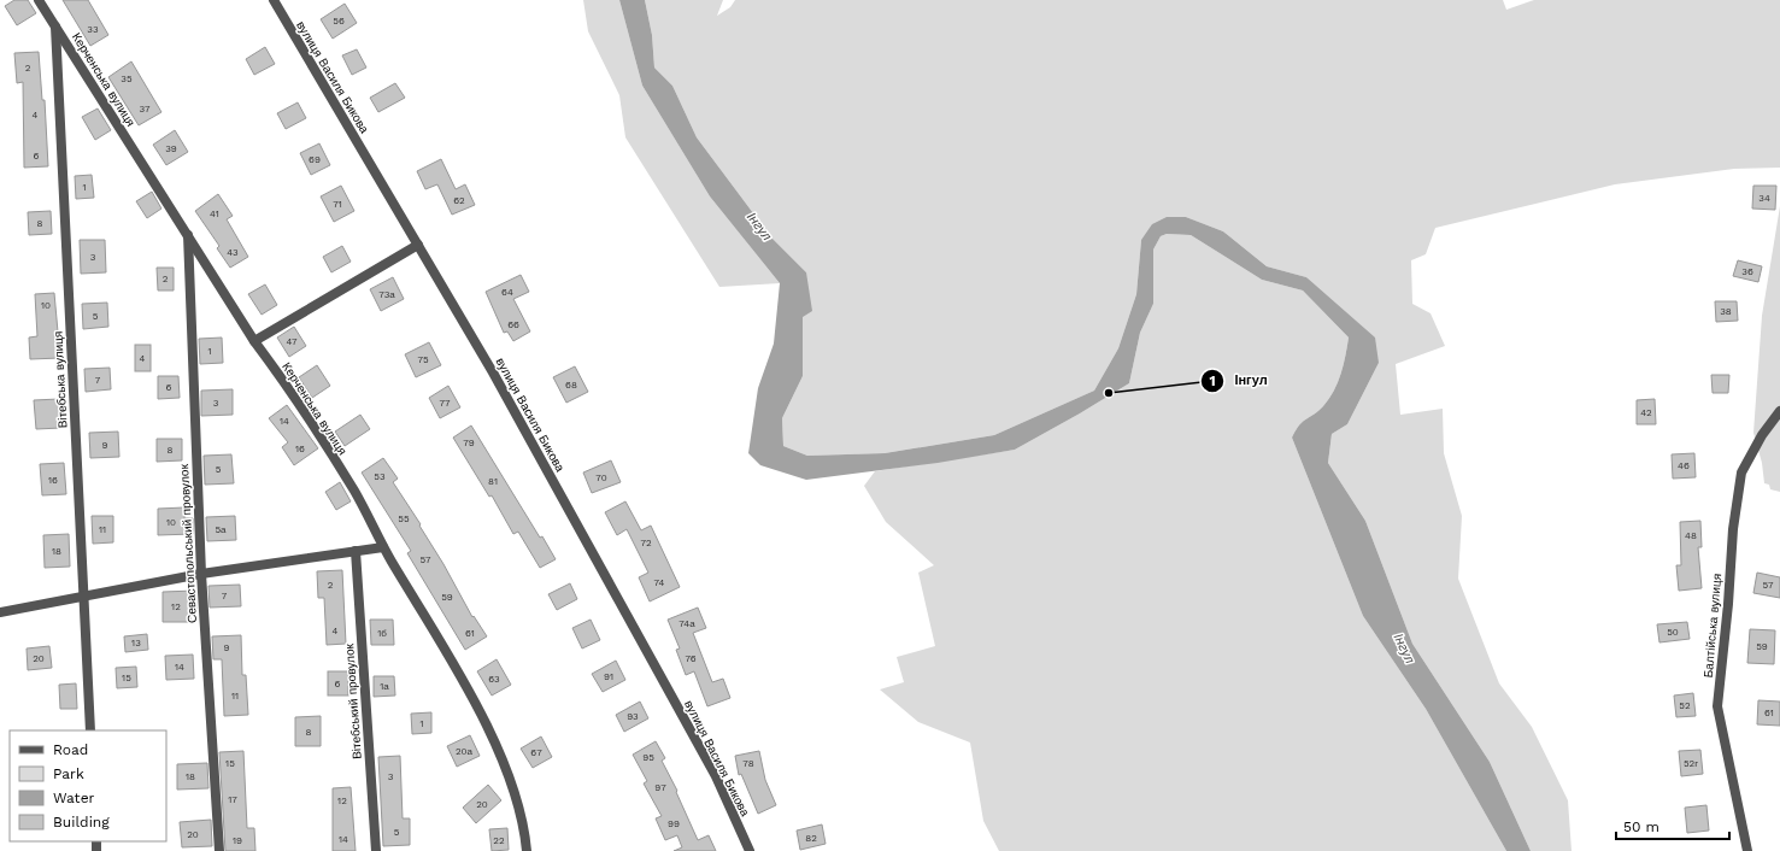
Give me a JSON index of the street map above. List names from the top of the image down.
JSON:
{
  "streets": {
    "street": [
      "вулиця Василя Бикова",
      "Керченська вулиця",
      "Вітебська вулиця",
      "Севастопольський провулок",
      "Балтійська вулиця",
      "Вітебський провулок"
    ]
  },
  "crossings": [
    ["Керченська вулиця", "Вітебська вулиця"],
    ["Керченська вулиця", "Севастопольський провулок"]
  ],
  "water": ["Інгул"],
  "places": ["Інгул"],
  "house_numbers": [
    "56",
    "33",
    "2",
    "35",
    "37",
    "4",
    "39",
    "6",
    "69",
    "1",
    "34",
    "62",
    "71",
    "41",
    "8",
    "43",
    "3",
    "36",
    "2",
    "64",
    "73а",
    "10",
    "38",
    "5",
    "66",
    "47",
    "1",
    "4",
    "75",
    "7",
    "68",
    "6",
    "3",
    "77",
    "42",
    "14",
    "79",
    "9",
    "16",
    "8",
    "46",
    "5",
    "53",
    "70",
    "16",
    "81",
    "55",
    "10",
    "11",
    "5а",
    "48",
    "72",
    "18",
    "57",
    "74",
    "2",
    "57",
    "7",
    "59",
    "12",
    "74а",
    "4",
    "50",
    "1б",
    "61",
    "13",
    "59",
    "9",
    "20",
    "76",
    "14",
    "91",
    "15",
    "63",
    "6",
    "1а",
    "11",
    "52",
    "61",
    "93",
    "1",
    "8",
    "20а",
    "67",
    "95",
    "15",
    "78",
    "52г",
    "18",
    "3",
    "97",
    "17",
    "12",
    "20",
    "99",
    "5",
    "20",
    "82",
    "14",
    "19",
    "22"
  ],
  "legend": [
    "Road",
    "Park",
    "Water",
    "Building"
  ],
  "scale_bar": "50 m"
}
